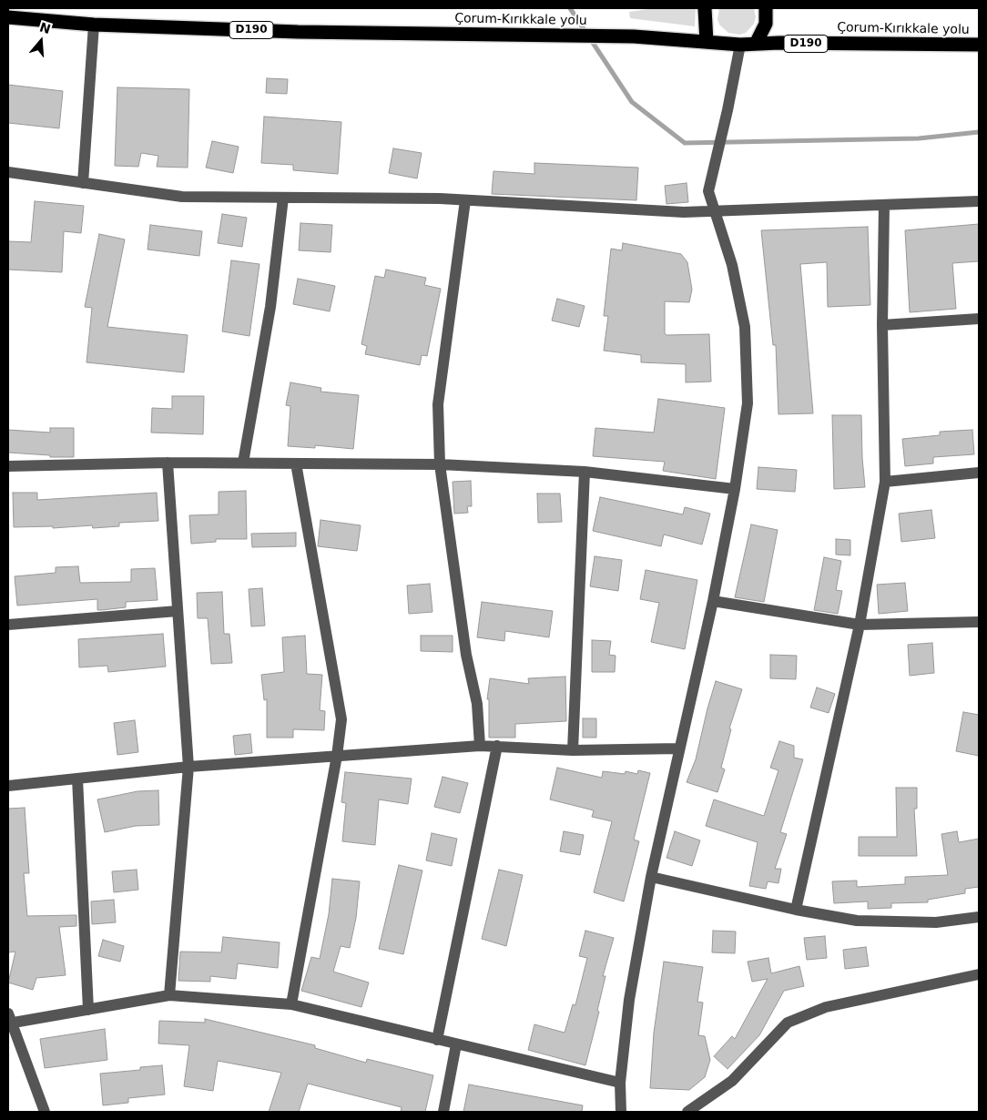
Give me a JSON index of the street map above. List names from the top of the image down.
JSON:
{
  "streets": {
    "highway": ["Çorum-Kırıkkale yolu", "D190"]
  },
  "north": "top"
}
